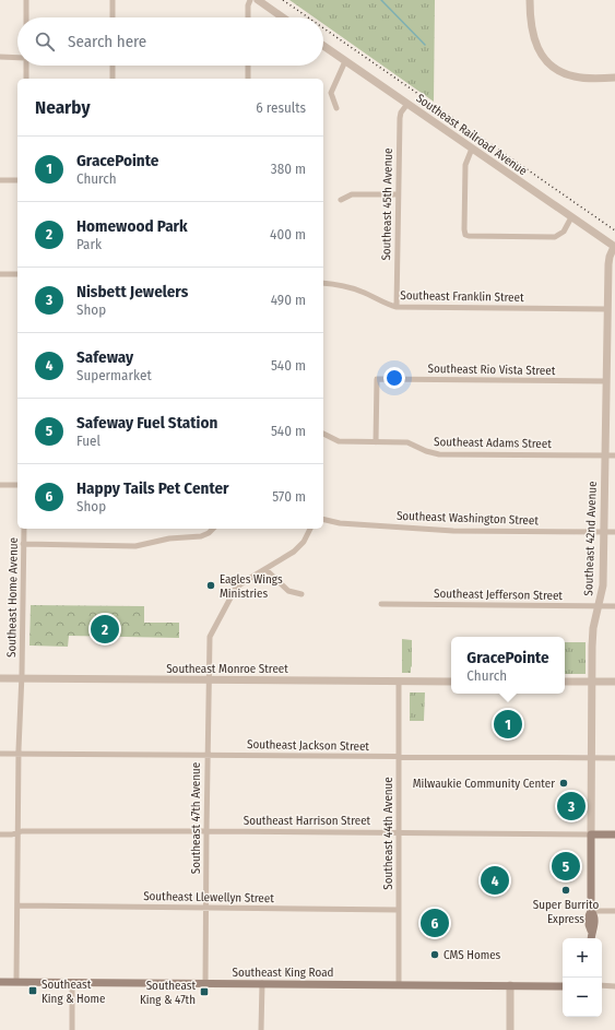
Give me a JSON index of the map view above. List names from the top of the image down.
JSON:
{
  "streets": {
    "main road": ["Southeast 42nd Avenue", "Southeast Harrison Street", "Southeast King Road"],
    "street": [
      "Southeast Railroad Avenue",
      "Southeast 45th Avenue",
      "Southeast Franklin Street",
      "Southeast Rio Vista Street",
      "Southeast Adams Street",
      "Southeast Washington Street",
      "Southeast Jefferson Street",
      "Southeast Home Avenue",
      "Southeast Monroe Street",
      "Southeast Jackson Street",
      "Southeast 47th Avenue",
      "Southeast 44th Avenue",
      "Southeast Llewellyn Street"
    ]
  },
  "crossings": [
    ["Southeast Railroad Avenue", "Southeast 45th Avenue"],
    ["Southeast Railroad Avenue", "Southeast 42nd Avenue"],
    ["Southeast 45th Avenue", "Southeast Franklin Street"],
    ["Southeast Franklin Street", "Southeast 42nd Avenue"],
    ["Southeast Rio Vista Street", "Southeast Adams Street"],
    ["Southeast Rio Vista Street", "Southeast 42nd Avenue"],
    ["Southeast Adams Street", "Southeast 42nd Avenue"],
    ["Southeast Washington Street", "Southeast 42nd Avenue"],
    ["Southeast 42nd Avenue", "Southeast Jefferson Street"],
    ["Southeast 42nd Avenue", "Southeast Jackson Street"],
    ["Southeast 42nd Avenue", "Southeast Harrison Street"],
    ["Southeast Home Avenue", "Southeast Monroe Street"],
    ["Southeast Home Avenue", "Southeast Jackson Street"],
    ["Southeast Home Avenue", "Southeast Harrison Street"],
    ["Southeast Home Avenue", "Southeast Llewellyn Street"],
    ["Southeast Home Avenue", "Southeast King Road"],
    ["Southeast Monroe Street", "Southeast 47th Avenue"],
    ["Southeast Monroe Street", "Southeast 44th Avenue"],
    ["Southeast Jackson Street", "Southeast 47th Avenue"],
    ["Southeast Jackson Street", "Southeast 44th Avenue"],
    ["Southeast 47th Avenue", "Southeast Harrison Street"],
    ["Southeast 47th Avenue", "Southeast Llewellyn Street"],
    ["Southeast 47th Avenue", "Southeast King Road"],
    ["Southeast Harrison Street", "Southeast 44th Avenue"],
    ["Southeast 44th Avenue", "Southeast Llewellyn Street"],
    ["Southeast 44th Avenue", "Southeast King Road"]
  ],
  "places": {
    "other": [
      "Eagles Wings Ministries",
      "Milwaukie Community Center",
      "Super Burrito Express",
      "CMS Homes"
    ],
    "transit": ["Southeast King & Home", "Southeast King & 47th"]
  },
  "page": {
    "search": "Search here",
    "heading": ["Nearby", "6 results"],
    "list": [
      {
        "mark": "1",
        "name": "GracePointe",
        "note": "Church",
        "value": "380 m"
      },
      {
        "mark": "2",
        "name": "Homewood Park",
        "note": "Park",
        "value": "400 m"
      },
      {
        "mark": "3",
        "name": "Nisbett Jewelers",
        "note": "Shop",
        "value": "490 m"
      },
      {
        "mark": "4",
        "name": "Safeway",
        "note": "Supermarket",
        "value": "540 m"
      },
      {
        "mark": "5",
        "name": "Safeway Fuel Station",
        "note": "Fuel",
        "value": "540 m"
      },
      {
        "mark": "6",
        "name": "Happy Tails Pet Center",
        "note": "Shop",
        "value": "570 m"
      }
    ],
    "pins": [
      "2",
      "1",
      "3",
      "5",
      "4",
      "6"
    ],
    "popup": ["GracePointe", "Church"],
    "map_buttons": ["+", "−"]
  }
}
